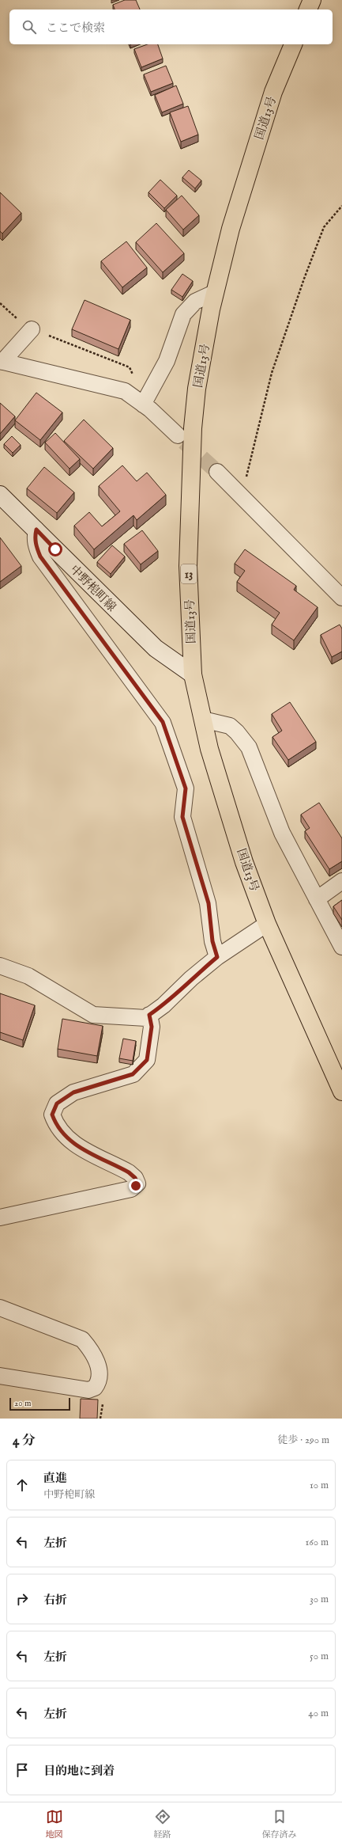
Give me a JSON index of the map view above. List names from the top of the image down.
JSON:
{
  "streets": {
    "highway": ["国道13号", "13"],
    "main road": ["中野梍町線"]
  },
  "crossings": [
    ["国道13号", "中野梍町線"]
  ],
  "scale_bar": "20 m",
  "page": {
    "search": "ここで検索",
    "scale": "20 m",
    "heading": ["4 分", "徒歩 · 290 m"],
    "list": [
      ["直進", "中野梍町線", "10 m"],
      ["左折", "160 m"],
      ["右折", "30 m"],
      ["左折", "50 m"],
      ["左折", "40 m"],
      "目的地に到着"
    ],
    "nav": ["地図", "経路", "保存済み"]
  }
}
